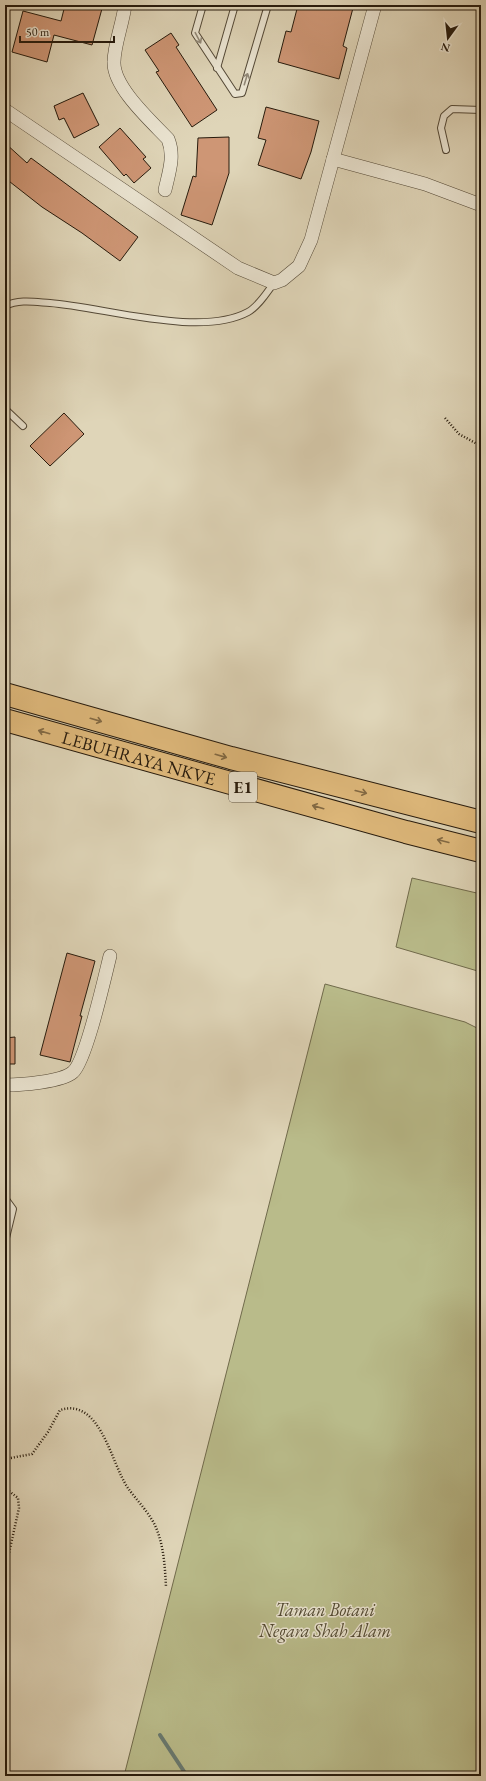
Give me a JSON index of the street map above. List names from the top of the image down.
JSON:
{
  "streets": {
    "highway": ["LEBUHRAYA NKVE", "E1"]
  },
  "parks": ["Taman Botani Negara Shah Alam"],
  "scale_bar": "50 m",
  "north": "bottom"
}
